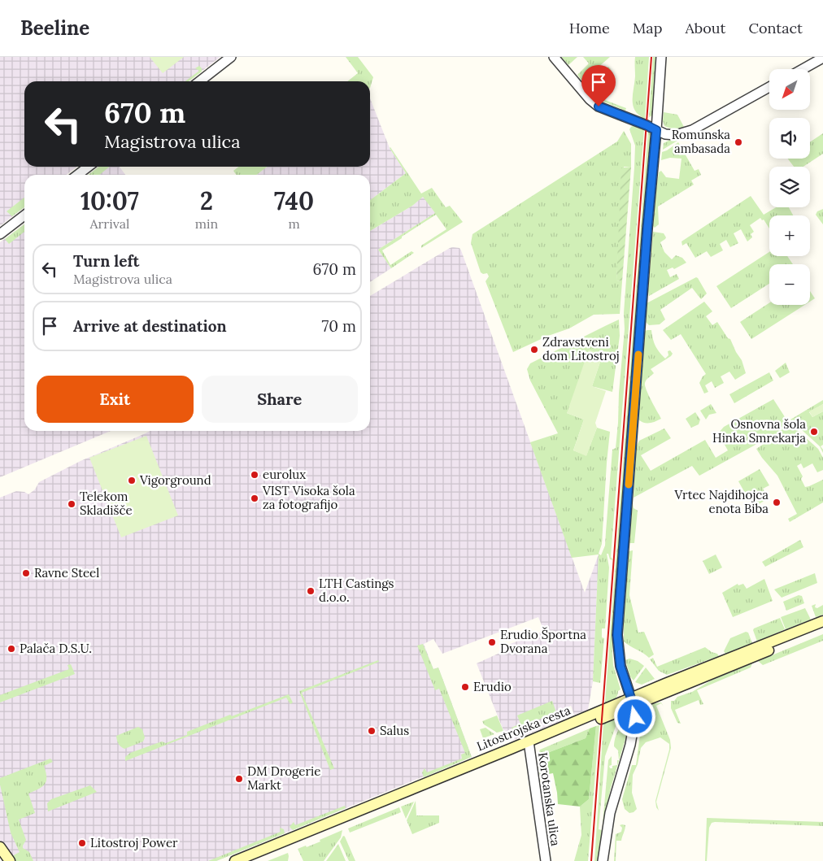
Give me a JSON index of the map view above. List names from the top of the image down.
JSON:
{
  "streets": {
    "main road": ["Litostrojska cesta"],
    "street": ["Korotanska ulica"]
  },
  "crossings": [
    ["Litostrojska cesta", "Korotanska ulica"]
  ],
  "places": [
    "Romunska ambasada",
    "Zdravstveni dom Litostroj",
    "Osnovna šola Hinka Smrekarja",
    "eurolux",
    "Vigorground",
    "VIST Visoka šola za fotografijo",
    "Vrtec Najdihojca enota Biba",
    "Telekom Skladišče",
    "Ravne Steel",
    "LTH Castings d.o.o.",
    "Erudio Športna Dvorana",
    "Palača D.S.U.",
    "Erudio",
    "Salus",
    "DM Drogerie Markt",
    "Litostroj Power"
  ],
  "north": "bottom left",
  "page": {
    "header": "Beeline",
    "nav": [
      "Home",
      "Map",
      "About",
      "Contact"
    ],
    "map_buttons": ["+", "−"],
    "turn": ["670 m", "Magistrova ulica"],
    "eta": [
      "10:07",
      "Arrival",
      "2",
      "min",
      "740",
      "m"
    ],
    "list": [
      {
        "name": "Turn left",
        "note": "Magistrova ulica",
        "value": "670 m"
      },
      {
        "name": "Arrive at destination",
        "value": "70 m"
      }
    ],
    "buttons": ["Exit", "Share"]
  }
}
